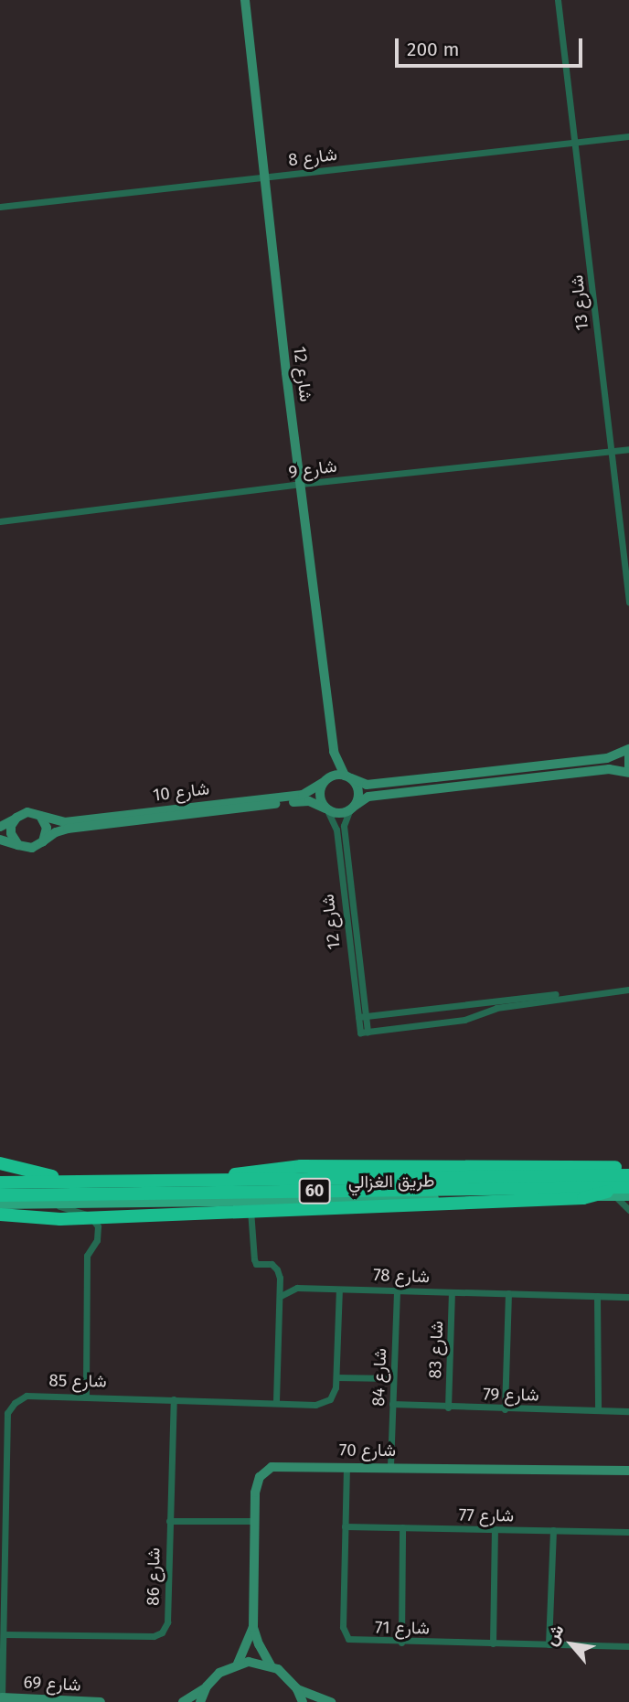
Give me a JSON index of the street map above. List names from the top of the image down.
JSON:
{
  "streets": {
    "highway": ["طريق الغزالي", "60"],
    "street": [
      "شارع 8",
      "شارع 13",
      "شارع 12",
      "شارع 9",
      "شارع 10",
      "شارع 78",
      "شارع 83",
      "شارع 84",
      "شارع 85",
      "شارع 79",
      "شارع 70",
      "شارع 77",
      "شارع 86",
      "شارع 71",
      "شارع 69"
    ]
  },
  "crossings": [
    ["شارع 8", "شارع 13"],
    ["شارع 8", "شارع 12"],
    ["شارع 13", "شارع 9"],
    ["شارع 12", "شارع 9"],
    ["شارع 12", "شارع 10"],
    ["شارع 78", "شارع 83"],
    ["شارع 78", "شارع 84"],
    ["شارع 78", "شارع 85"],
    ["شارع 83", "شارع 79"],
    ["شارع 84", "شارع 79"],
    ["شارع 84", "شارع 70"],
    ["شارع 85", "شارع 86"],
    ["شارع 85", "شارع 69"],
    ["شارع 70", "شارع 71"],
    ["شارع 77", "شارع 71"]
  ],
  "scale_bar": "200 m",
  "north": "top left"
}
